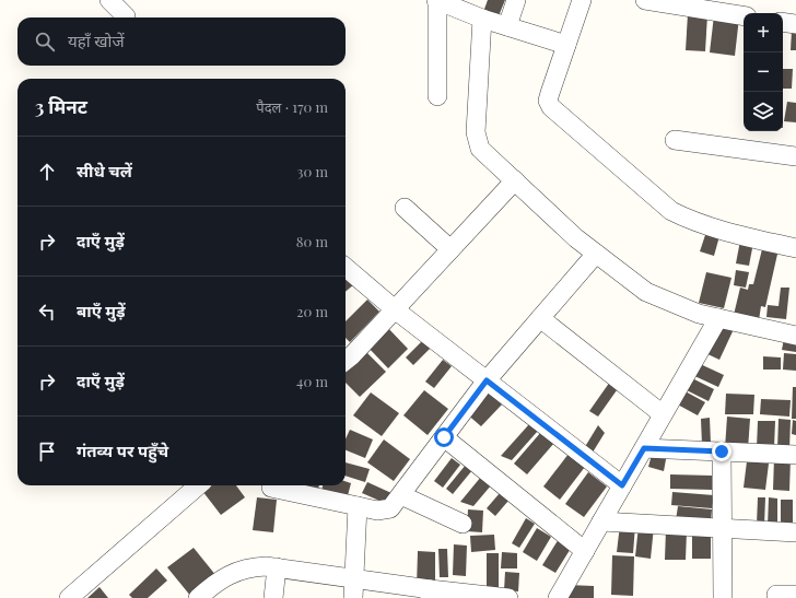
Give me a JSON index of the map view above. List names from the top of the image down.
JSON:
{
  "page": {
    "map_buttons": ["+", "−"],
    "search": "यहाँ खोजें",
    "heading": ["3 मिनट", "पैदल · 170 m"],
    "list": [
      ["सीधे चलें", "30 m"],
      ["दाएँ मुड़ें", "80 m"],
      ["बाएँ मुड़ें", "20 m"],
      ["दाएँ मुड़ें", "40 m"],
      "गंतव्य पर पहुँचे"
    ]
  }
}
